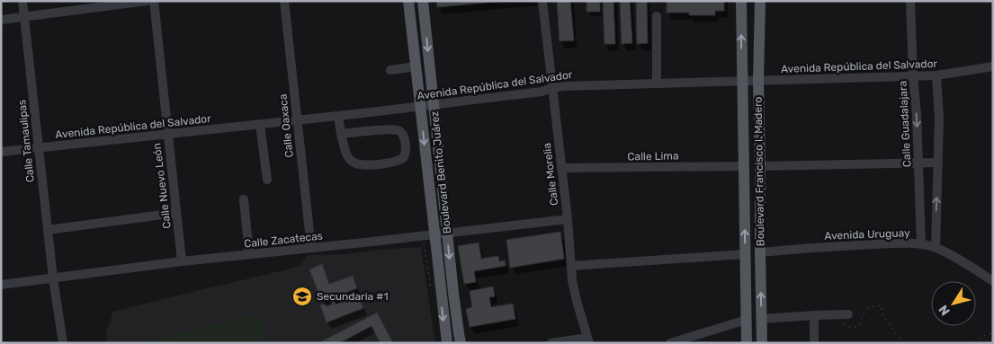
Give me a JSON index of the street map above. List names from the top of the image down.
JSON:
{
  "streets": {
    "main road": ["Boulevard Francisco I. Madero", "Boulevard Benito Juárez"],
    "street": [
      "Avenida República del Salvador",
      "Calle Guadalajara",
      "Calle Oaxaca",
      "Calle Tamaulipas",
      "Calle Lima",
      "Calle Morelia",
      "Calle Nuevo León",
      "Avenida Uruguay",
      "Calle Zacatecas"
    ]
  },
  "crossings": [
    ["Avenida República del Salvador", "Calle Guadalajara"],
    ["Avenida República del Salvador", "Calle Oaxaca"],
    ["Avenida República del Salvador", "Calle Tamaulipas"],
    ["Avenida República del Salvador", "Boulevard Francisco I. Madero"],
    ["Avenida República del Salvador", "Boulevard Benito Juárez"],
    ["Avenida República del Salvador", "Calle Morelia"],
    ["Avenida República del Salvador", "Calle Nuevo León"],
    ["Calle Guadalajara", "Avenida Uruguay"],
    ["Calle Oaxaca", "Calle Zacatecas"],
    ["Calle Tamaulipas", "Calle Zacatecas"],
    ["Calle Lima", "Boulevard Francisco I. Madero"],
    ["Calle Lima", "Calle Morelia"],
    ["Boulevard Francisco I. Madero", "Avenida Uruguay"],
    ["Boulevard Benito Juárez", "Calle Zacatecas"],
    ["Calle Morelia", "Calle Zacatecas"],
    ["Calle Nuevo León", "Calle Zacatecas"]
  ],
  "places": {
    "school or university": ["Secundaria #1"]
  },
  "north": "bottom left"
}
